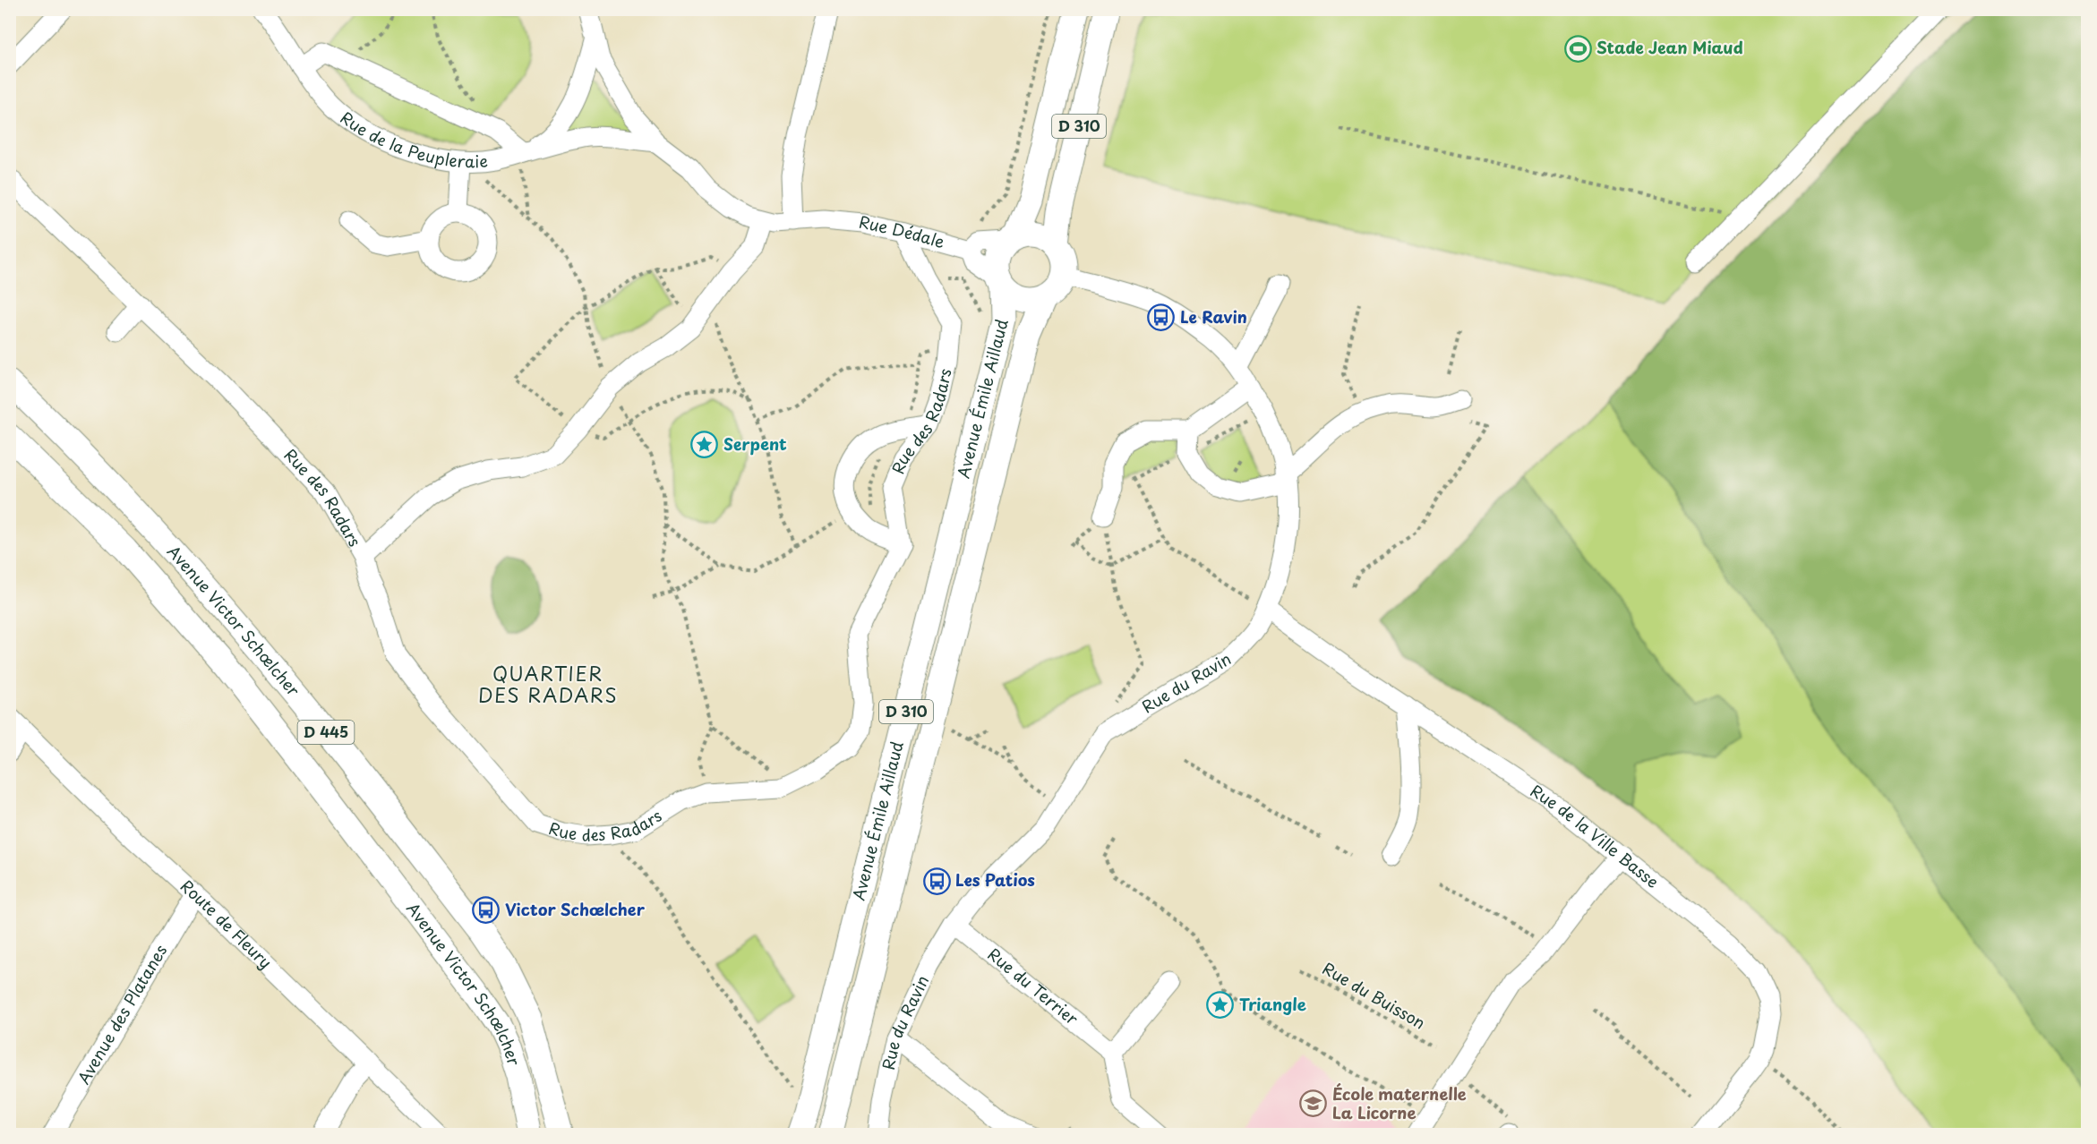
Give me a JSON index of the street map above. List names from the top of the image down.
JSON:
{
  "streets": {
    "main road": [
      "D 310",
      "Avenue Émile Aillaud",
      "Avenue Victor Schœlcher",
      "D 445"
    ],
    "street": [
      "Rue de la Peupleraie",
      "Rue Dédale",
      "Rue des Radars",
      "Rue du Ravin",
      "Rue de la Ville Basse",
      "Route de Fleury",
      "Rue du Terrier",
      "Avenue des Platanes"
    ],
    "path": ["Rue du Buisson"]
  },
  "crossings": [
    ["D 310", "Avenue Émile Aillaud"],
    ["D 310", "Rue du Ravin"],
    ["Rue de la Peupleraie", "Rue Dédale"],
    ["Rue Dédale", "Rue des Radars"],
    ["Avenue Émile Aillaud", "Rue du Ravin"],
    ["Rue du Ravin", "Rue de la Ville Basse"],
    ["Rue du Ravin", "Rue du Terrier"],
    ["Route de Fleury", "Avenue des Platanes"]
  ],
  "districts": ["QUARTIER DES RADARS"],
  "places": {
    "sports": ["Stade Jean Miaud"],
    "bus stop": ["Le Ravin", "Les Patios", "Victor Schœlcher"],
    "place": ["Serpent", "Triangle"],
    "school or university": ["École maternelle La Licorne"]
  }
}
